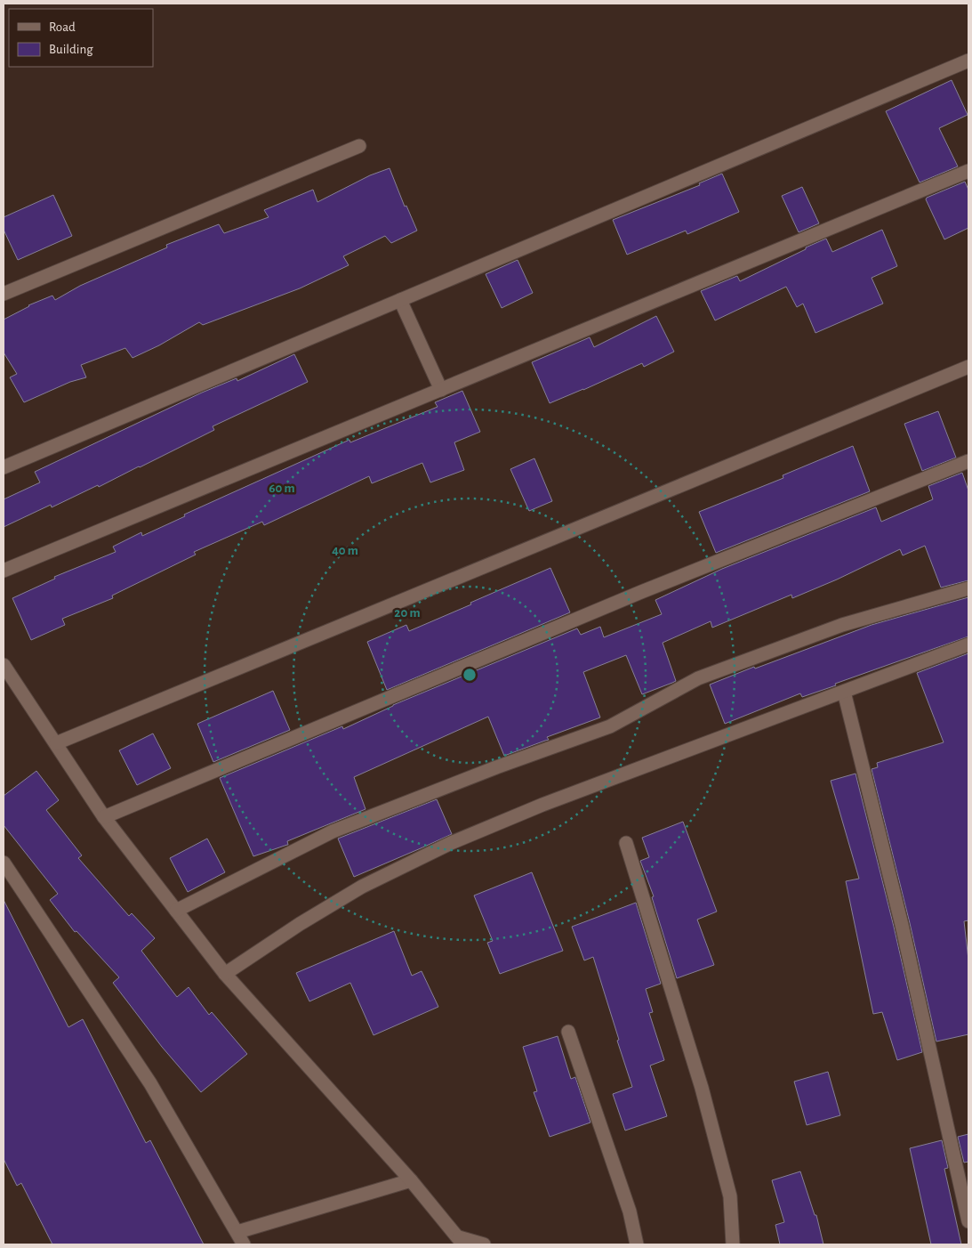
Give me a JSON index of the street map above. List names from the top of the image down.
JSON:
{
  "legend": ["Road", "Building"],
  "rings": ["60 m", "40 m", "20 m"]
}
